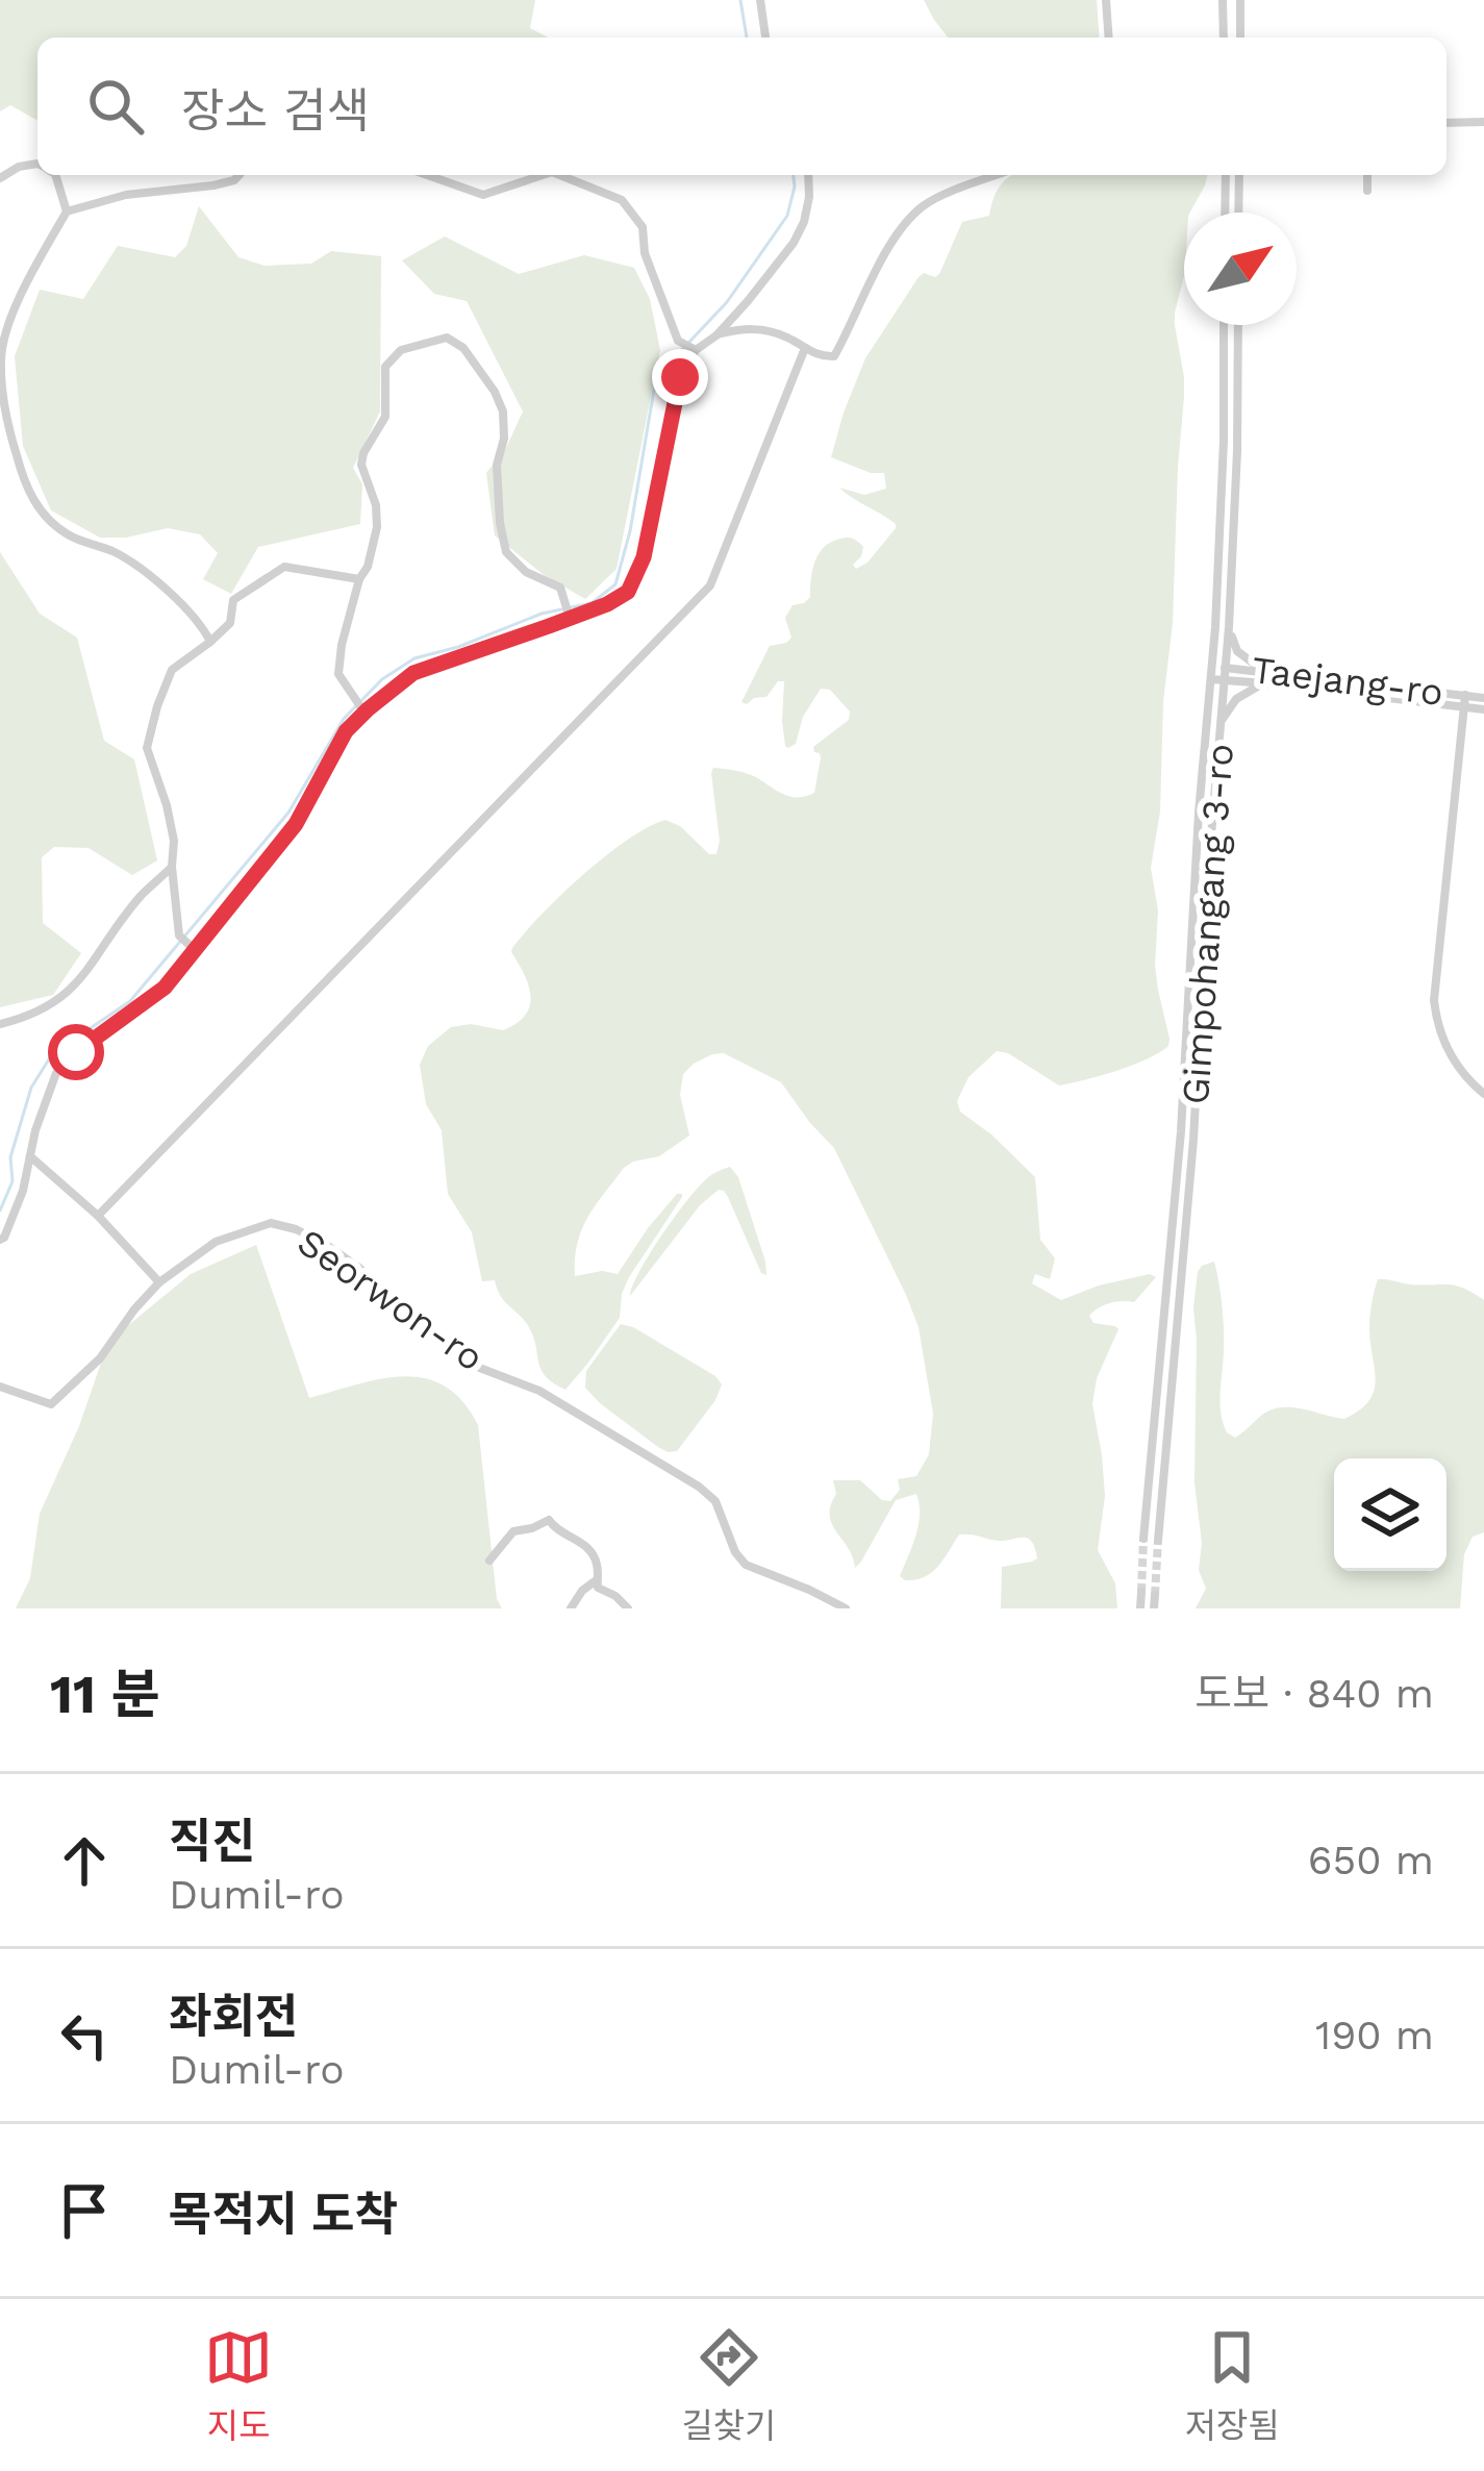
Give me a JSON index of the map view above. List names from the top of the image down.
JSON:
{
  "streets": {
    "street": ["Taejang-ro", "Gimpohangang 3-ro", "Seorwon-ro"]
  },
  "crossings": [
    ["Taejang-ro", "Gimpohangang 3-ro"]
  ],
  "north": "top right",
  "page": {
    "search": "장소 검색",
    "heading": ["11 분", "도보 · 840 m"],
    "list": [
      ["직진", "Dumil-ro", "650 m"],
      ["좌회전", "Dumil-ro", "190 m"],
      "목적지 도착"
    ],
    "nav": ["지도", "길찾기", "저장됨"]
  }
}
